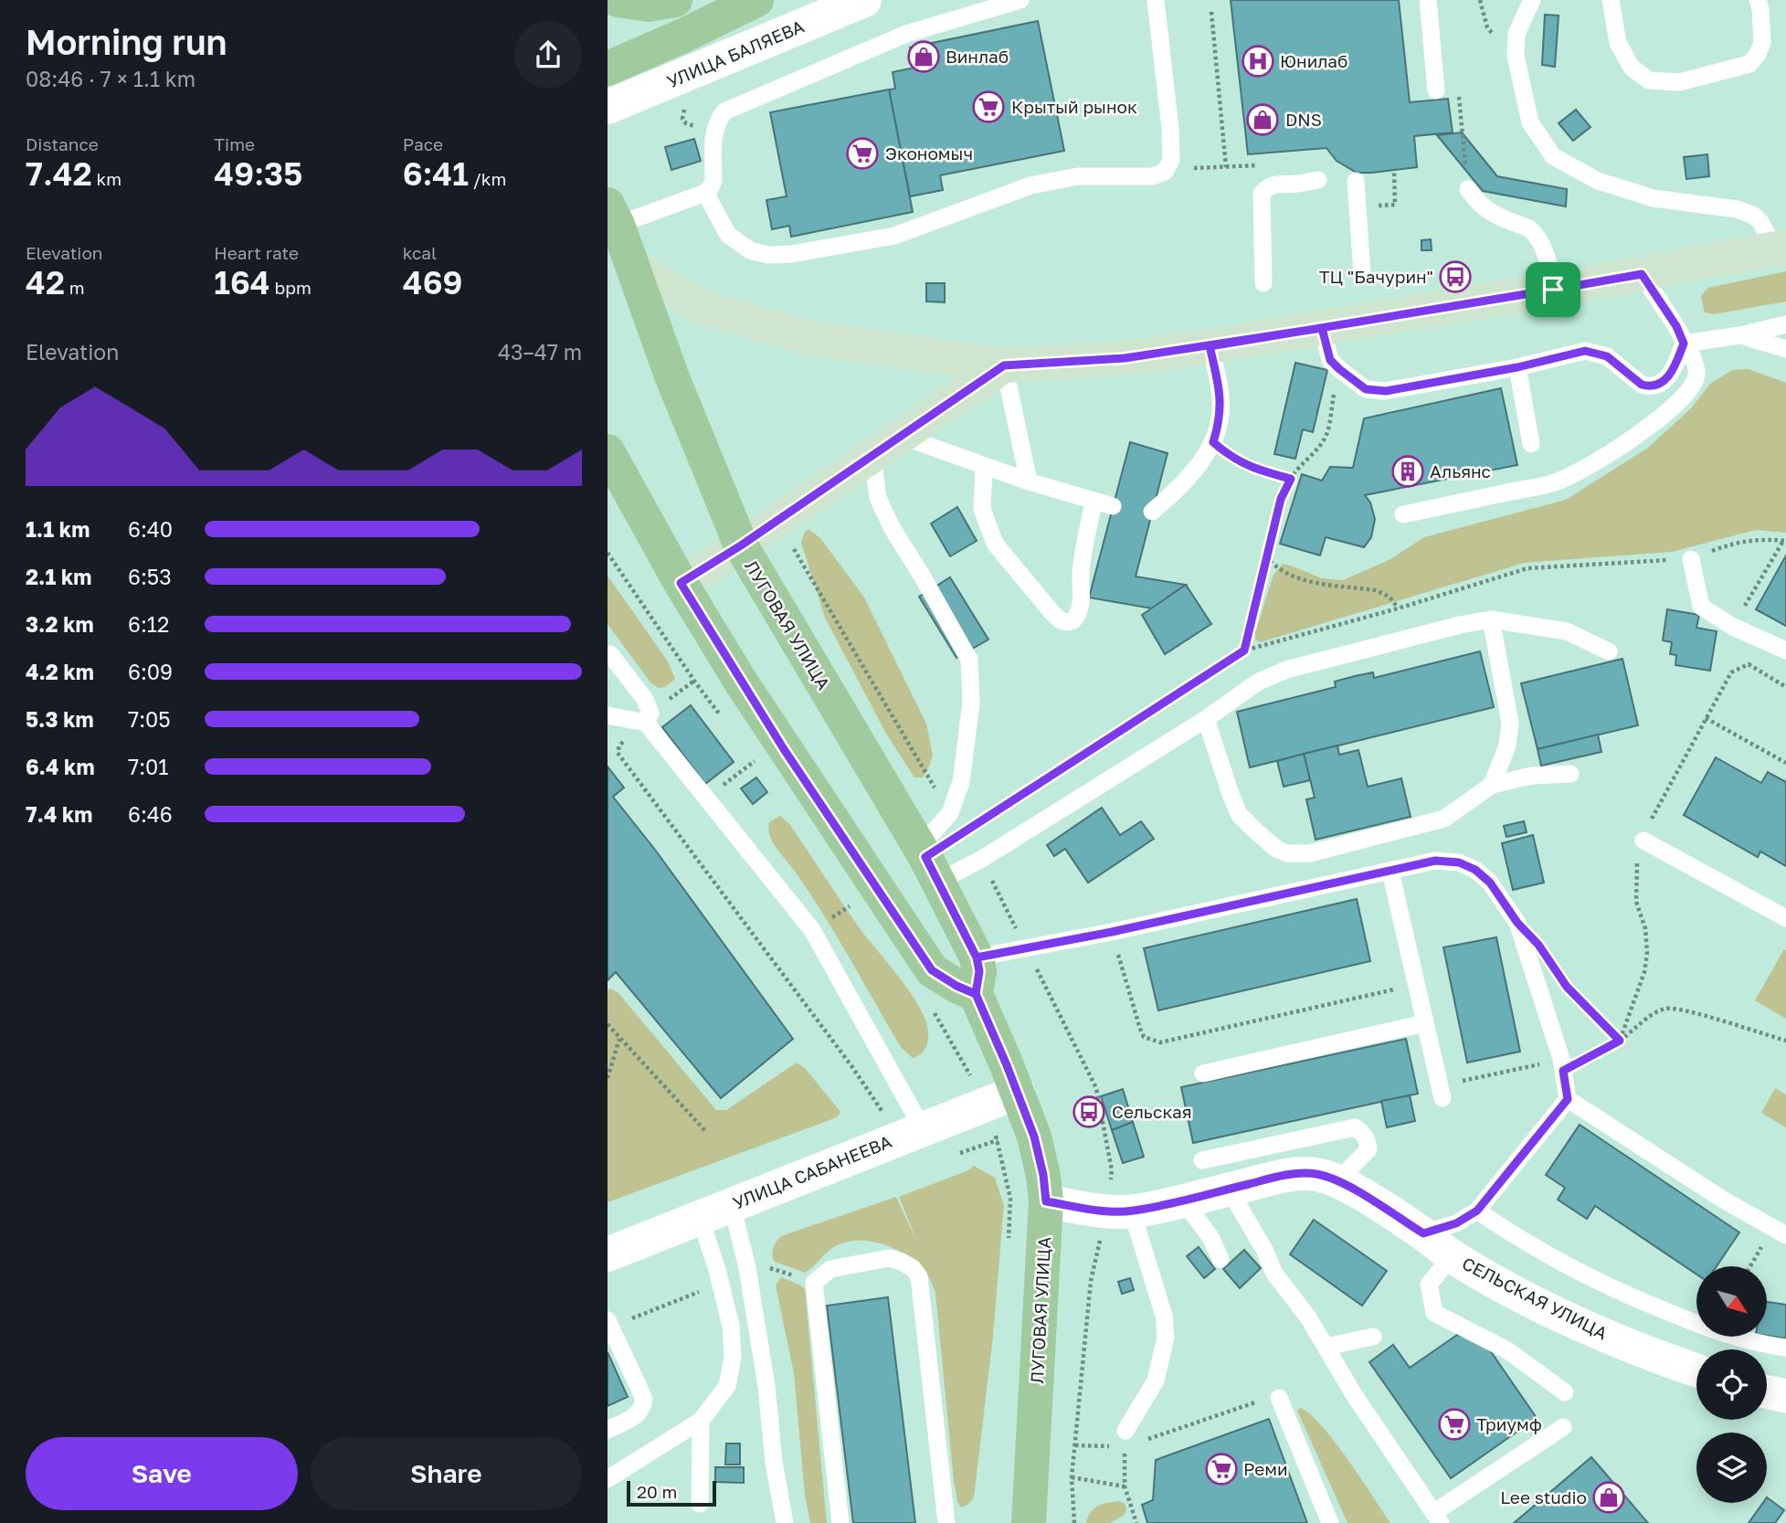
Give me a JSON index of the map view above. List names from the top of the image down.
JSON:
{
  "streets": {
    "main road": ["ЛУГОВАЯ УЛИЦА"],
    "street": ["УЛИЦА БАЛЯЕВА", "УЛИЦА САБАНЕЕВА", "СЕЛЬСКАЯ УЛИЦА"]
  },
  "crossings": [
    ["ЛУГОВАЯ УЛИЦА", "УЛИЦА САБАНЕЕВА"],
    ["ЛУГОВАЯ УЛИЦА", "СЕЛЬСКАЯ УЛИЦА"]
  ],
  "places": {
    "shop": ["Винлаб", "DNS", "Lee studio"],
    "hospital": ["Юнилаб"],
    "supermarket": [
      "Крытый рынок",
      "Экономыч",
      "Триумф",
      "Реми"
    ],
    "bus stop": ["ТЦ \"Бачурин\"", "Сельская"],
    "building": ["Альянс"]
  },
  "scale_bar": "20 m",
  "north": "bottom right",
  "page": {
    "heading": ["Morning run", "08:46 · 7 × 1.1 km"],
    "stats": [
      ["Distance", "7.42 km"],
      ["Time", "49:35"],
      ["Pace", "6:41 /km"],
      ["Elevation", "42 m"],
      ["Heart rate", "164 bpm"],
      ["kcal", "469"]
    ],
    "chart": ["Elevation", "43–47 m"],
    "list": [
      {
        "name": "1.1 km",
        "note": "6:40"
      },
      {
        "name": "2.1 km",
        "note": "6:53"
      },
      {
        "name": "3.2 km",
        "note": "6:12"
      },
      {
        "name": "4.2 km",
        "note": "6:09"
      },
      {
        "name": "5.3 km",
        "note": "7:05"
      },
      {
        "name": "6.4 km",
        "note": "7:01"
      },
      {
        "name": "7.4 km",
        "note": "6:46"
      }
    ],
    "buttons": ["Save", "Share"],
    "scale": "20 m"
  }
}
